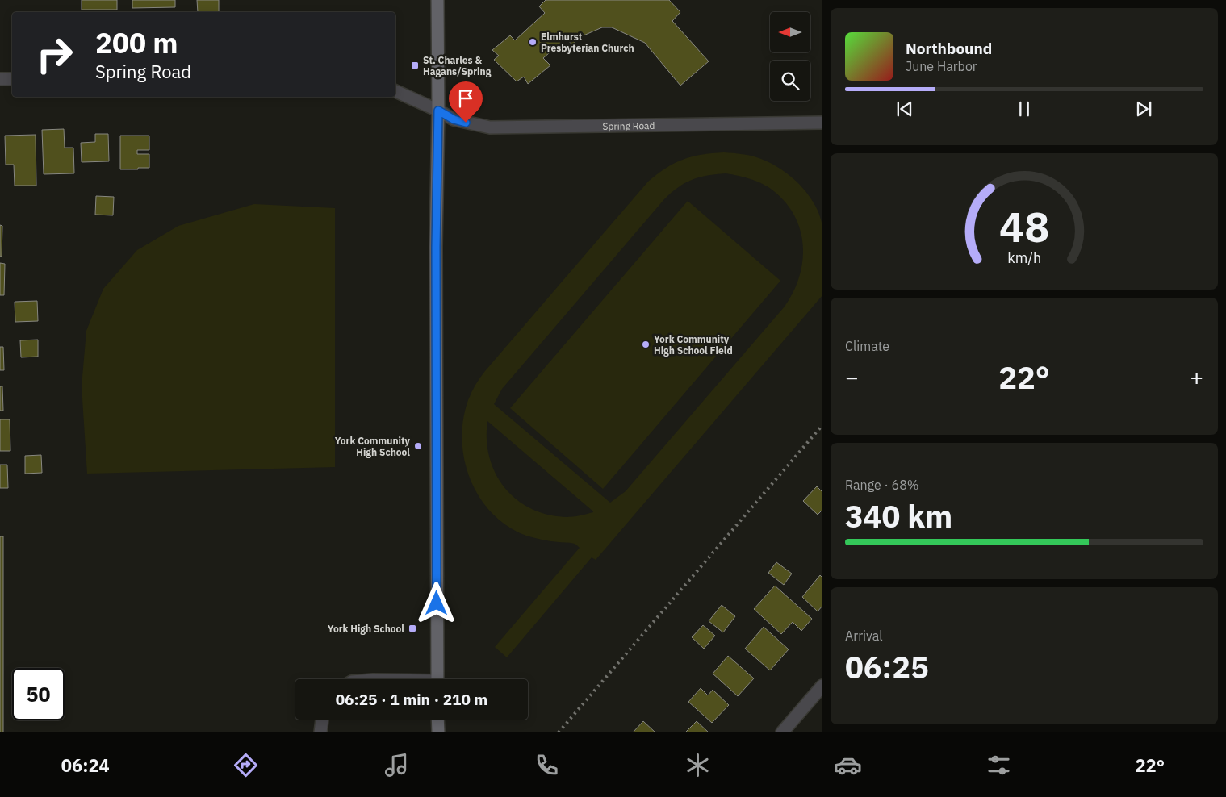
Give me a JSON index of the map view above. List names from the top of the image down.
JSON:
{
  "streets": {
    "street": ["Spring Road"]
  },
  "places": {
    "other": ["Elmhurst Presbyterian Church", "York Community High School Field", "York Community High School"],
    "transit": ["St. Charles & Hagans/Spring", "York High School"]
  },
  "north": "left",
  "page": {
    "turn": ["200 m", "Spring Road"],
    "song": ["Northbound", "June Harbor"],
    "tile": [
      "Climate",
      ["Range · 68%", "340 km"],
      ["Arrival", "06:25"]
    ],
    "heat": ["−", "22°", "+"],
    "limit": "50",
    "trip": "06:25 · 1 min · 210 m",
    "tabs": ["06:24", "22°"],
    "gauge": ["48", "km/h"]
  }
}
